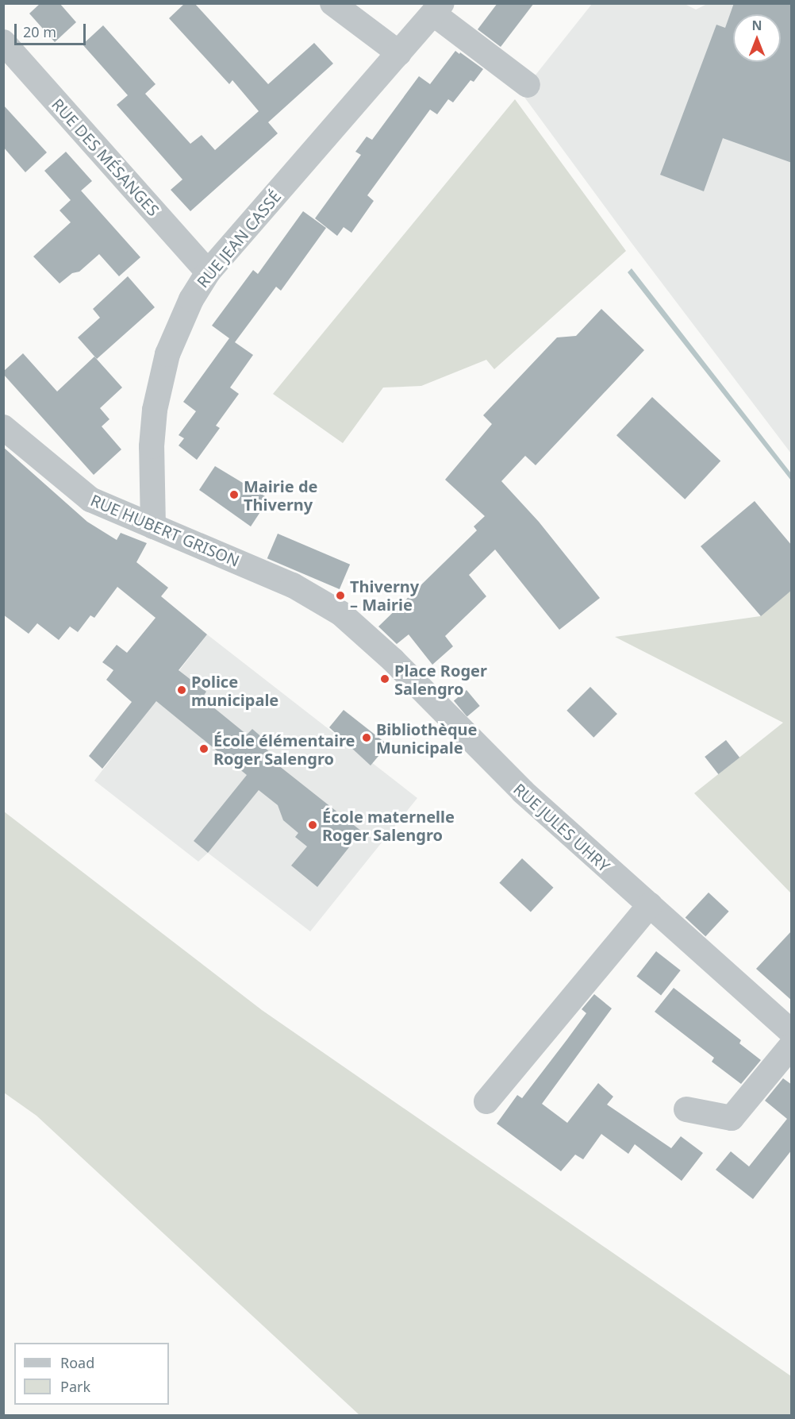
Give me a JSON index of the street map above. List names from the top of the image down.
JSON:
{
  "streets": {
    "street": [
      "RUE DES MÉSANGES",
      "RUE JEAN CASSÉ",
      "RUE HUBERT GRISON",
      "RUE JULES UHRY"
    ]
  },
  "crossings": [
    ["RUE DES MÉSANGES", "RUE JEAN CASSÉ"],
    ["RUE JEAN CASSÉ", "RUE HUBERT GRISON"],
    ["RUE HUBERT GRISON", "RUE JULES UHRY"]
  ],
  "places": [
    "Mairie de Thiverny",
    "Thiverny – Mairie",
    "Place Roger Salengro",
    "Police municipale",
    "Bibliothèque Municipale",
    "École élémentaire Roger Salengro",
    "École maternelle Roger Salengro"
  ],
  "legend": ["Road", "Park"],
  "scale_bar": "20 m",
  "north": "top"
}
